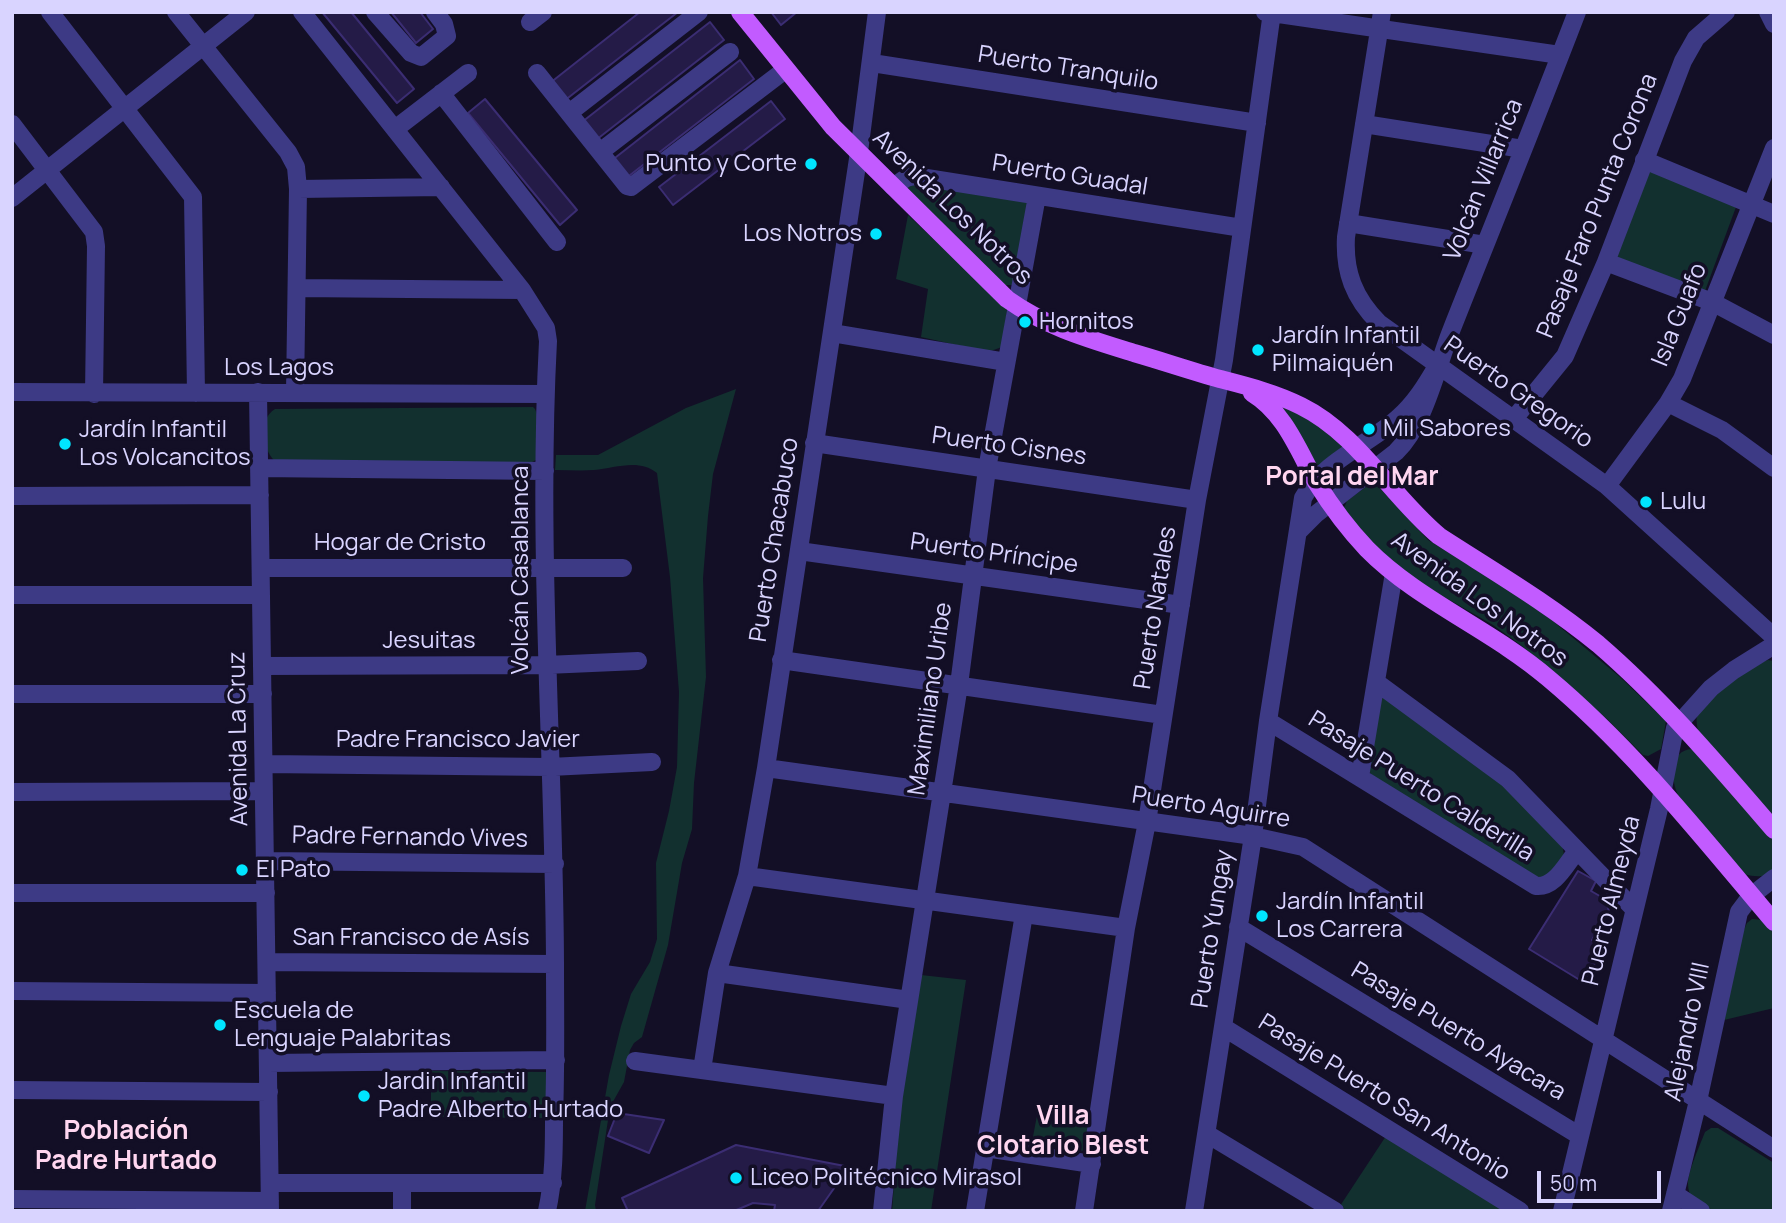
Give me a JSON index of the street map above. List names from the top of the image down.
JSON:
{
  "streets": {
    "main road": ["Avenida Los Notros"],
    "street": [
      "Puerto Tranquilo",
      "Puerto Guadal",
      "Volcán Villarrica",
      "Pasaje Faro Punta Corona",
      "Isla Guafo",
      "Los Lagos",
      "Puerto Gregorio",
      "Puerto Cisnes",
      "Puerto Chacabuco",
      "Hogar de Cristo",
      "Puerto Príncipe",
      "Volcán Casablanca",
      "Puerto Natales",
      "Jesuitas",
      "Maximiliano Uribe",
      "Avenida La Cruz",
      "Padre Francisco Javier",
      "Pasaje Puerto Calderilla",
      "Puerto Aguirre",
      "Padre Fernando Vives",
      "Puerto Almeyda",
      "Puerto Yungay",
      "San Francisco de Asís",
      "Pasaje Puerto Ayacara",
      "Alejandro VIII",
      "Pasaje Puerto San Antonio"
    ]
  },
  "crossings": [
    ["Puerto Tranquilo", "Puerto Chacabuco"],
    ["Puerto Tranquilo", "Puerto Natales"],
    ["Puerto Guadal", "Avenida Los Notros"],
    ["Puerto Guadal", "Puerto Natales"],
    ["Puerto Guadal", "Maximiliano Uribe"],
    ["Volcán Villarrica", "Avenida Los Notros"],
    ["Volcán Villarrica", "Puerto Gregorio"],
    ["Volcán Villarrica", "Puerto Yungay"],
    ["Pasaje Faro Punta Corona", "Puerto Gregorio"],
    ["Avenida Los Notros", "Puerto Chacabuco"],
    ["Avenida Los Notros", "Puerto Natales"],
    ["Avenida Los Notros", "Maximiliano Uribe"],
    ["Avenida Los Notros", "Puerto Almeyda"],
    ["Avenida Los Notros", "Puerto Yungay"],
    ["Avenida Los Notros", "Alejandro VIII"],
    ["Isla Guafo", "Puerto Gregorio"],
    ["Los Lagos", "Volcán Casablanca"],
    ["Los Lagos", "Avenida La Cruz"],
    ["Puerto Cisnes", "Puerto Chacabuco"],
    ["Puerto Cisnes", "Puerto Natales"],
    ["Puerto Cisnes", "Maximiliano Uribe"],
    ["Puerto Chacabuco", "Puerto Príncipe"],
    ["Puerto Chacabuco", "Puerto Aguirre"],
    ["Hogar de Cristo", "Volcán Casablanca"],
    ["Hogar de Cristo", "Avenida La Cruz"],
    ["Puerto Príncipe", "Puerto Natales"],
    ["Puerto Príncipe", "Maximiliano Uribe"],
    ["Volcán Casablanca", "Jesuitas"],
    ["Volcán Casablanca", "Padre Francisco Javier"],
    ["Volcán Casablanca", "Padre Fernando Vives"],
    ["Volcán Casablanca", "San Francisco de Asís"],
    ["Puerto Natales", "Puerto Aguirre"],
    ["Jesuitas", "Avenida La Cruz"],
    ["Maximiliano Uribe", "Puerto Aguirre"],
    ["Avenida La Cruz", "Padre Francisco Javier"],
    ["Avenida La Cruz", "Padre Fernando Vives"],
    ["Avenida La Cruz", "San Francisco de Asís"],
    ["Pasaje Puerto Calderilla", "Puerto Yungay"],
    ["Puerto Aguirre", "Puerto Almeyda"],
    ["Puerto Aguirre", "Puerto Yungay"],
    ["Puerto Aguirre", "Alejandro VIII"],
    ["Puerto Almeyda", "Pasaje Puerto Ayacara"],
    ["Puerto Yungay", "Pasaje Puerto Ayacara"],
    ["Puerto Yungay", "Pasaje Puerto San Antonio"]
  ],
  "districts": ["Portal del Mar", "Villa Clotario Blest", "Población Padre Hurtado"],
  "places": [
    "Punto y Corte",
    "Los Notros",
    "Hornitos",
    "Jardín Infantil Pilmaiquén",
    "Mil Sabores",
    "Jardín Infantil Los Volcancitos",
    "Lulu",
    "El Pato",
    "Jardín Infantil Los Carrera",
    "Escuela de Lenguaje Palabritas",
    "Jardin Infantil Padre Alberto Hurtado",
    "Liceo Politécnico Mirasol"
  ],
  "scale_bar": "50 m"
}
